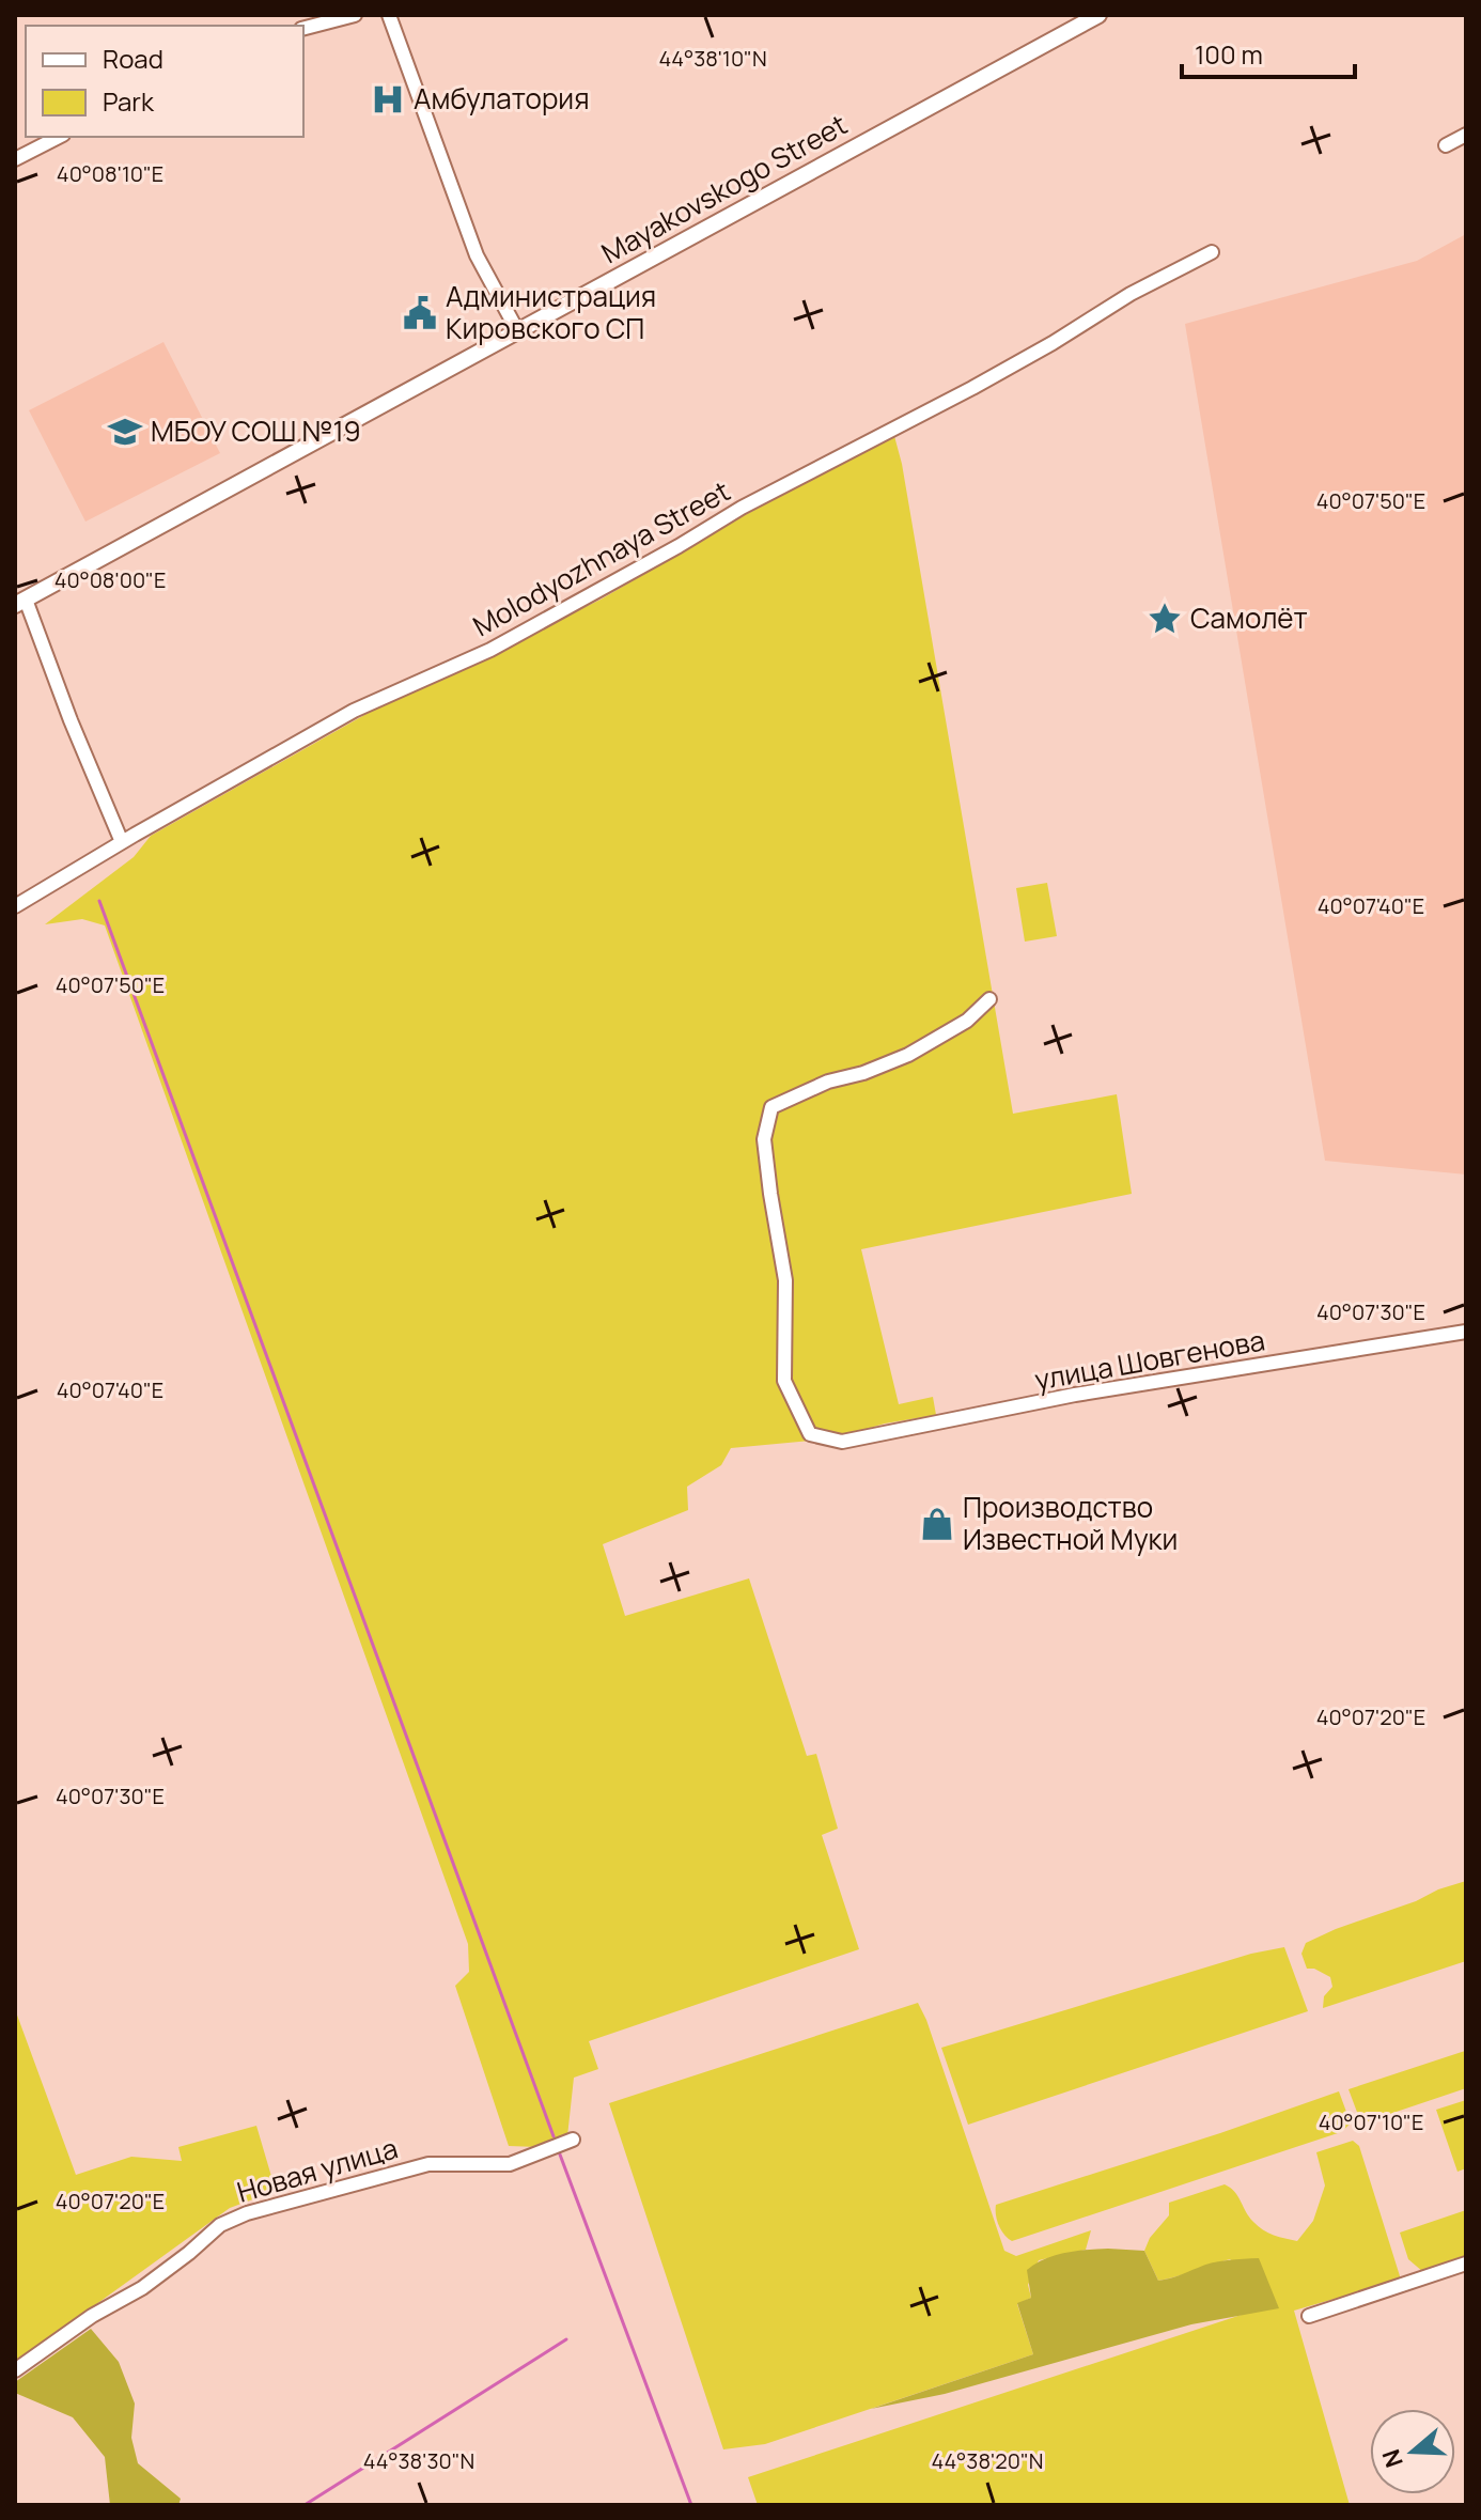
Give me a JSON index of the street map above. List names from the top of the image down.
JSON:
{
  "streets": {
    "street": [
      "Mayakovskogo Street",
      "Molodyozhnaya Street",
      "улица Шовгенова",
      "Новая улица"
    ]
  },
  "places": {
    "hospital": ["Амбулатория"],
    "public building": ["Администрация Кировского СП"],
    "school or university": ["МБОУ СОШ №19"],
    "place": ["Самолёт"],
    "shop": ["Производство Известной Муки"]
  },
  "legend": ["Road", "Park"],
  "scale_bar": "100 m",
  "north": "left",
  "coordinates": [
    "44°38'10\"N",
    "40°08'10\"E",
    "40°07'50\"E",
    "40°08'00\"E",
    "40°07'40\"E",
    "40°07'30\"E",
    "40°07'20\"E",
    "40°07'10\"E",
    "44°38'30\"N",
    "44°38'20\"N"
  ]
}
